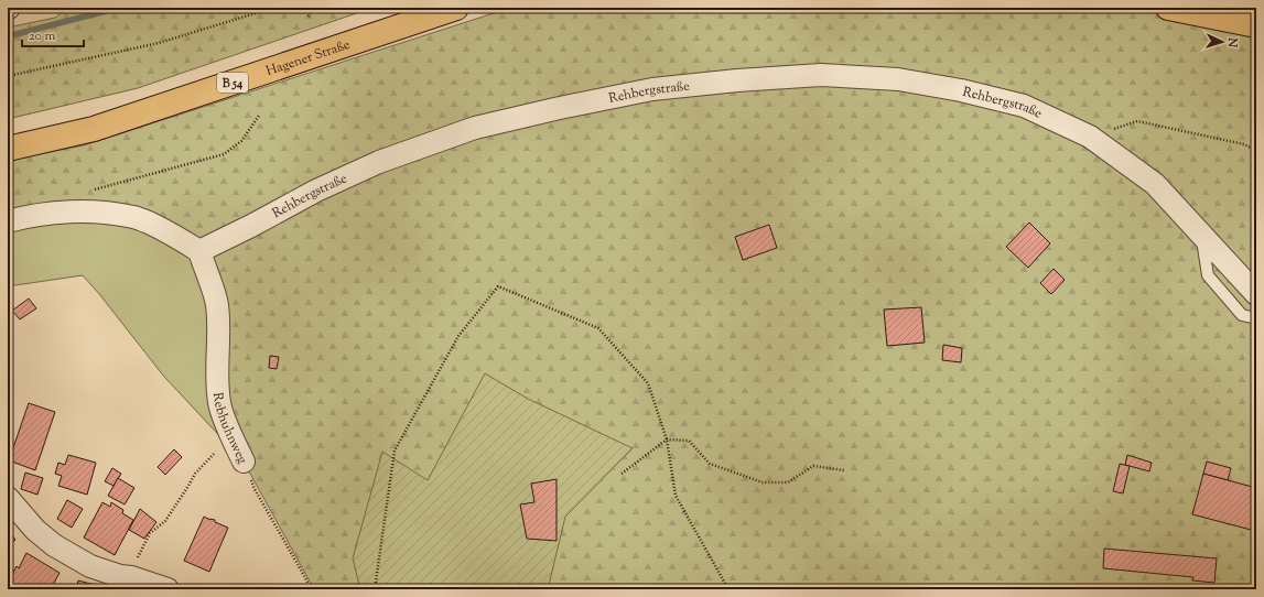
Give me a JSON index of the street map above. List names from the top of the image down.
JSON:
{
  "streets": {
    "main road": ["Hagener Straße", "B 54"],
    "street": ["Rehbergstraße", "Rebhuhnweg"]
  },
  "crossings": [
    ["Rehbergstraße", "Rebhuhnweg"]
  ],
  "scale_bar": "20 m",
  "north": "right"
}
